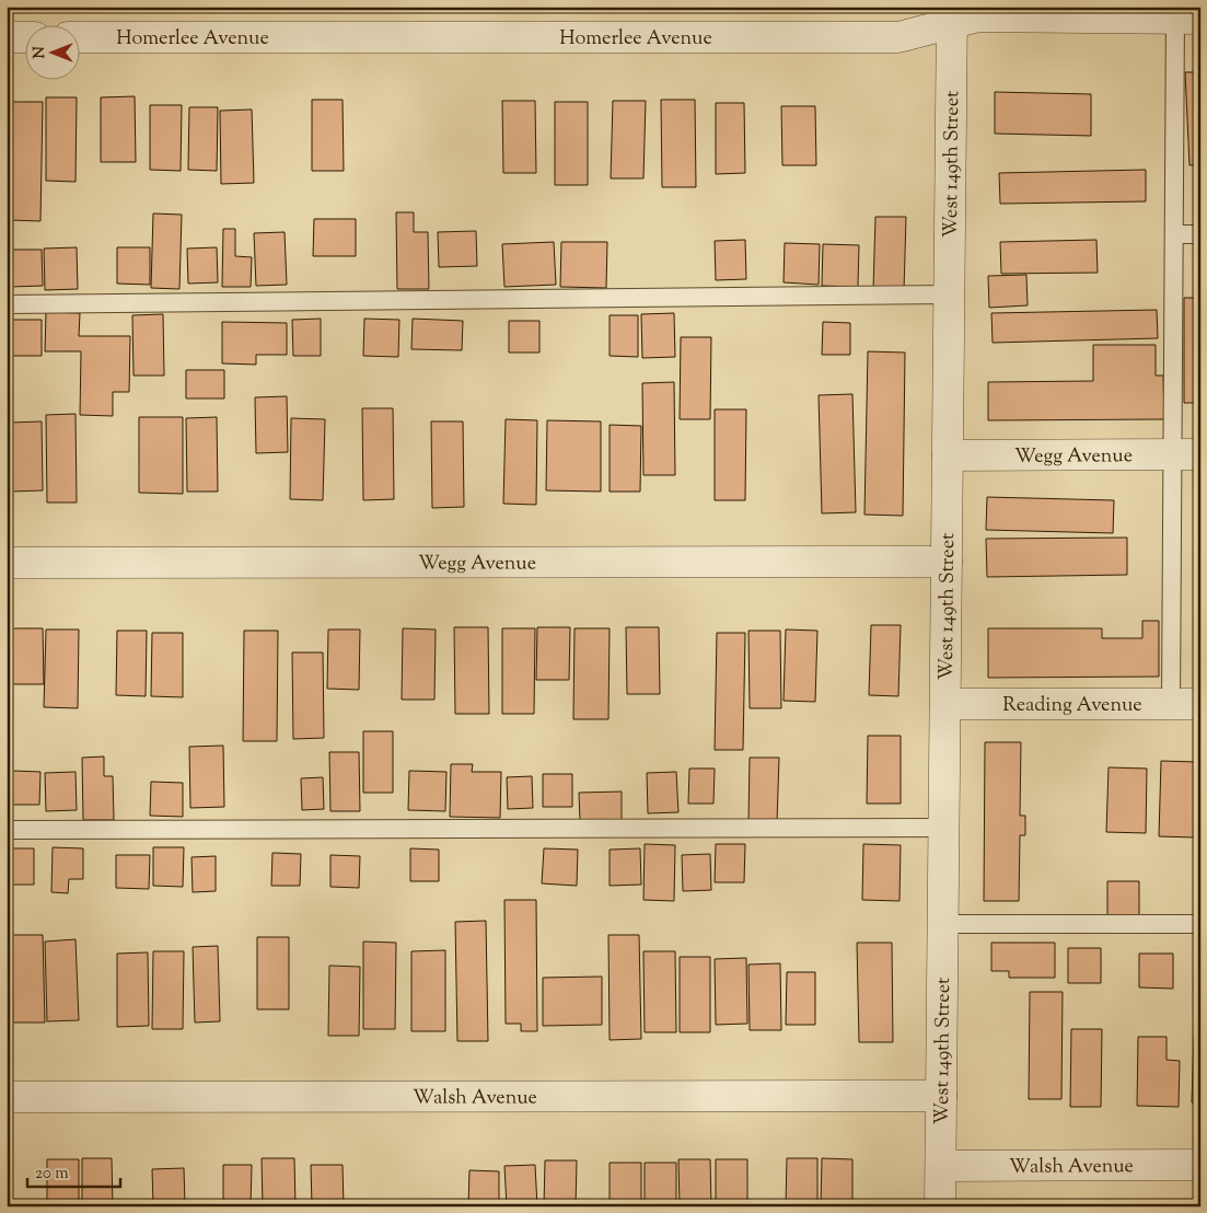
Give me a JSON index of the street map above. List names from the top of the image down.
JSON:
{
  "streets": {
    "street": [
      "Homerlee Avenue",
      "West 149th Street",
      "Wegg Avenue",
      "Reading Avenue",
      "Walsh Avenue"
    ]
  },
  "crossings": [
    ["Homerlee Avenue", "West 149th Street"],
    ["West 149th Street", "Wegg Avenue"],
    ["West 149th Street", "Reading Avenue"],
    ["West 149th Street", "Walsh Avenue"]
  ],
  "scale_bar": "20 m",
  "north": "left"
}
